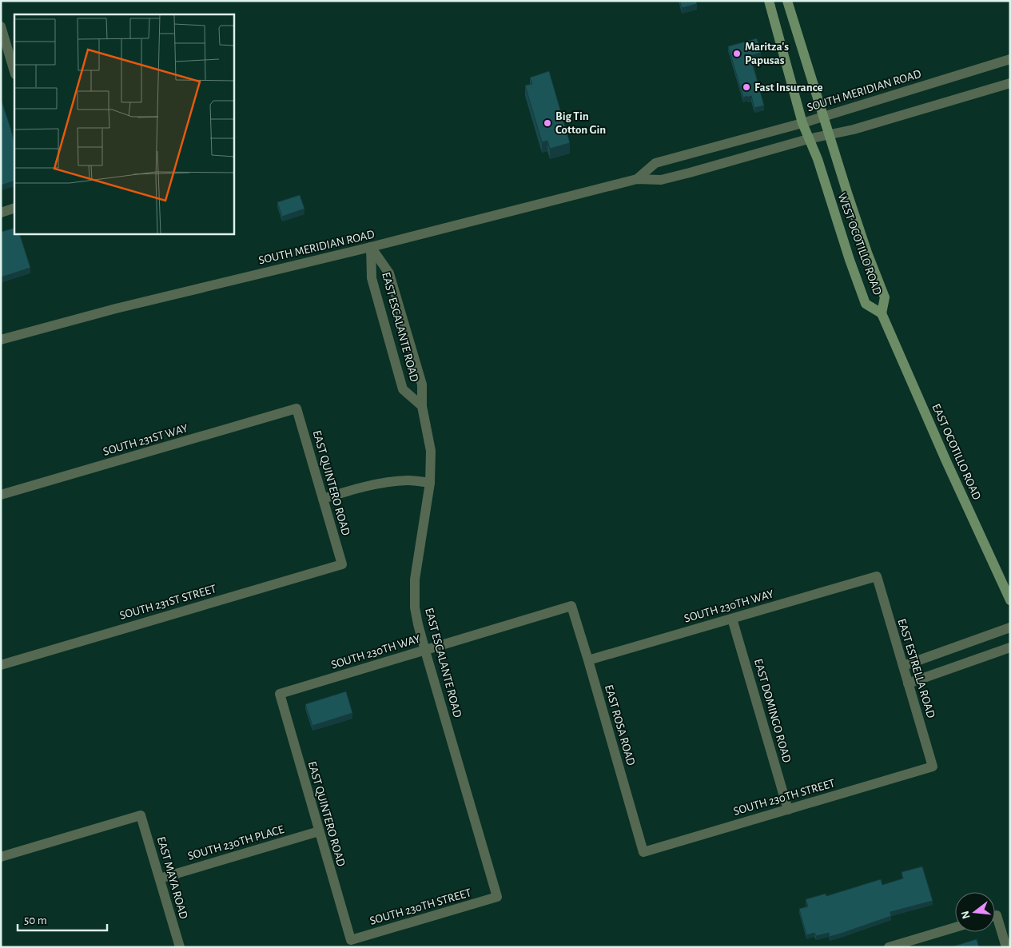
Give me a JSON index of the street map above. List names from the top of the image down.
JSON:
{
  "streets": {
    "main road": ["WEST OCOTILLO ROAD", "EAST OCOTILLO ROAD"],
    "street": [
      "SOUTH MERIDIAN ROAD",
      "EAST ESCALANTE ROAD",
      "SOUTH 231ST WAY",
      "EAST QUINTERO ROAD",
      "SOUTH 231ST STREET",
      "SOUTH 230TH WAY",
      "EAST ESTRELLA ROAD",
      "EAST DOMINGO ROAD",
      "EAST ROSA ROAD",
      "SOUTH 230TH STREET",
      "SOUTH 230TH PLACE",
      "EAST MAYA ROAD"
    ]
  },
  "crossings": [
    ["SOUTH MERIDIAN ROAD", "WEST OCOTILLO ROAD"],
    ["SOUTH MERIDIAN ROAD", "EAST ESCALANTE ROAD"],
    ["WEST OCOTILLO ROAD", "EAST OCOTILLO ROAD"],
    ["EAST ESCALANTE ROAD", "SOUTH 230TH WAY"],
    ["EAST ESCALANTE ROAD", "SOUTH 230TH STREET"],
    ["SOUTH 231ST WAY", "EAST QUINTERO ROAD"],
    ["EAST QUINTERO ROAD", "SOUTH 231ST STREET"],
    ["EAST QUINTERO ROAD", "SOUTH 230TH WAY"],
    ["EAST QUINTERO ROAD", "SOUTH 230TH STREET"],
    ["EAST QUINTERO ROAD", "SOUTH 230TH PLACE"],
    ["SOUTH 230TH WAY", "EAST ESTRELLA ROAD"],
    ["SOUTH 230TH WAY", "EAST DOMINGO ROAD"],
    ["SOUTH 230TH WAY", "EAST ROSA ROAD"],
    ["EAST ESTRELLA ROAD", "SOUTH 230TH STREET"],
    ["EAST DOMINGO ROAD", "SOUTH 230TH STREET"],
    ["EAST ROSA ROAD", "SOUTH 230TH STREET"],
    ["SOUTH 230TH PLACE", "EAST MAYA ROAD"]
  ],
  "places": ["Maritza's Papusas", "Fast Insurance", "Big Tin Cotton Gin"],
  "scale_bar": "50 m",
  "north": "left"
}
